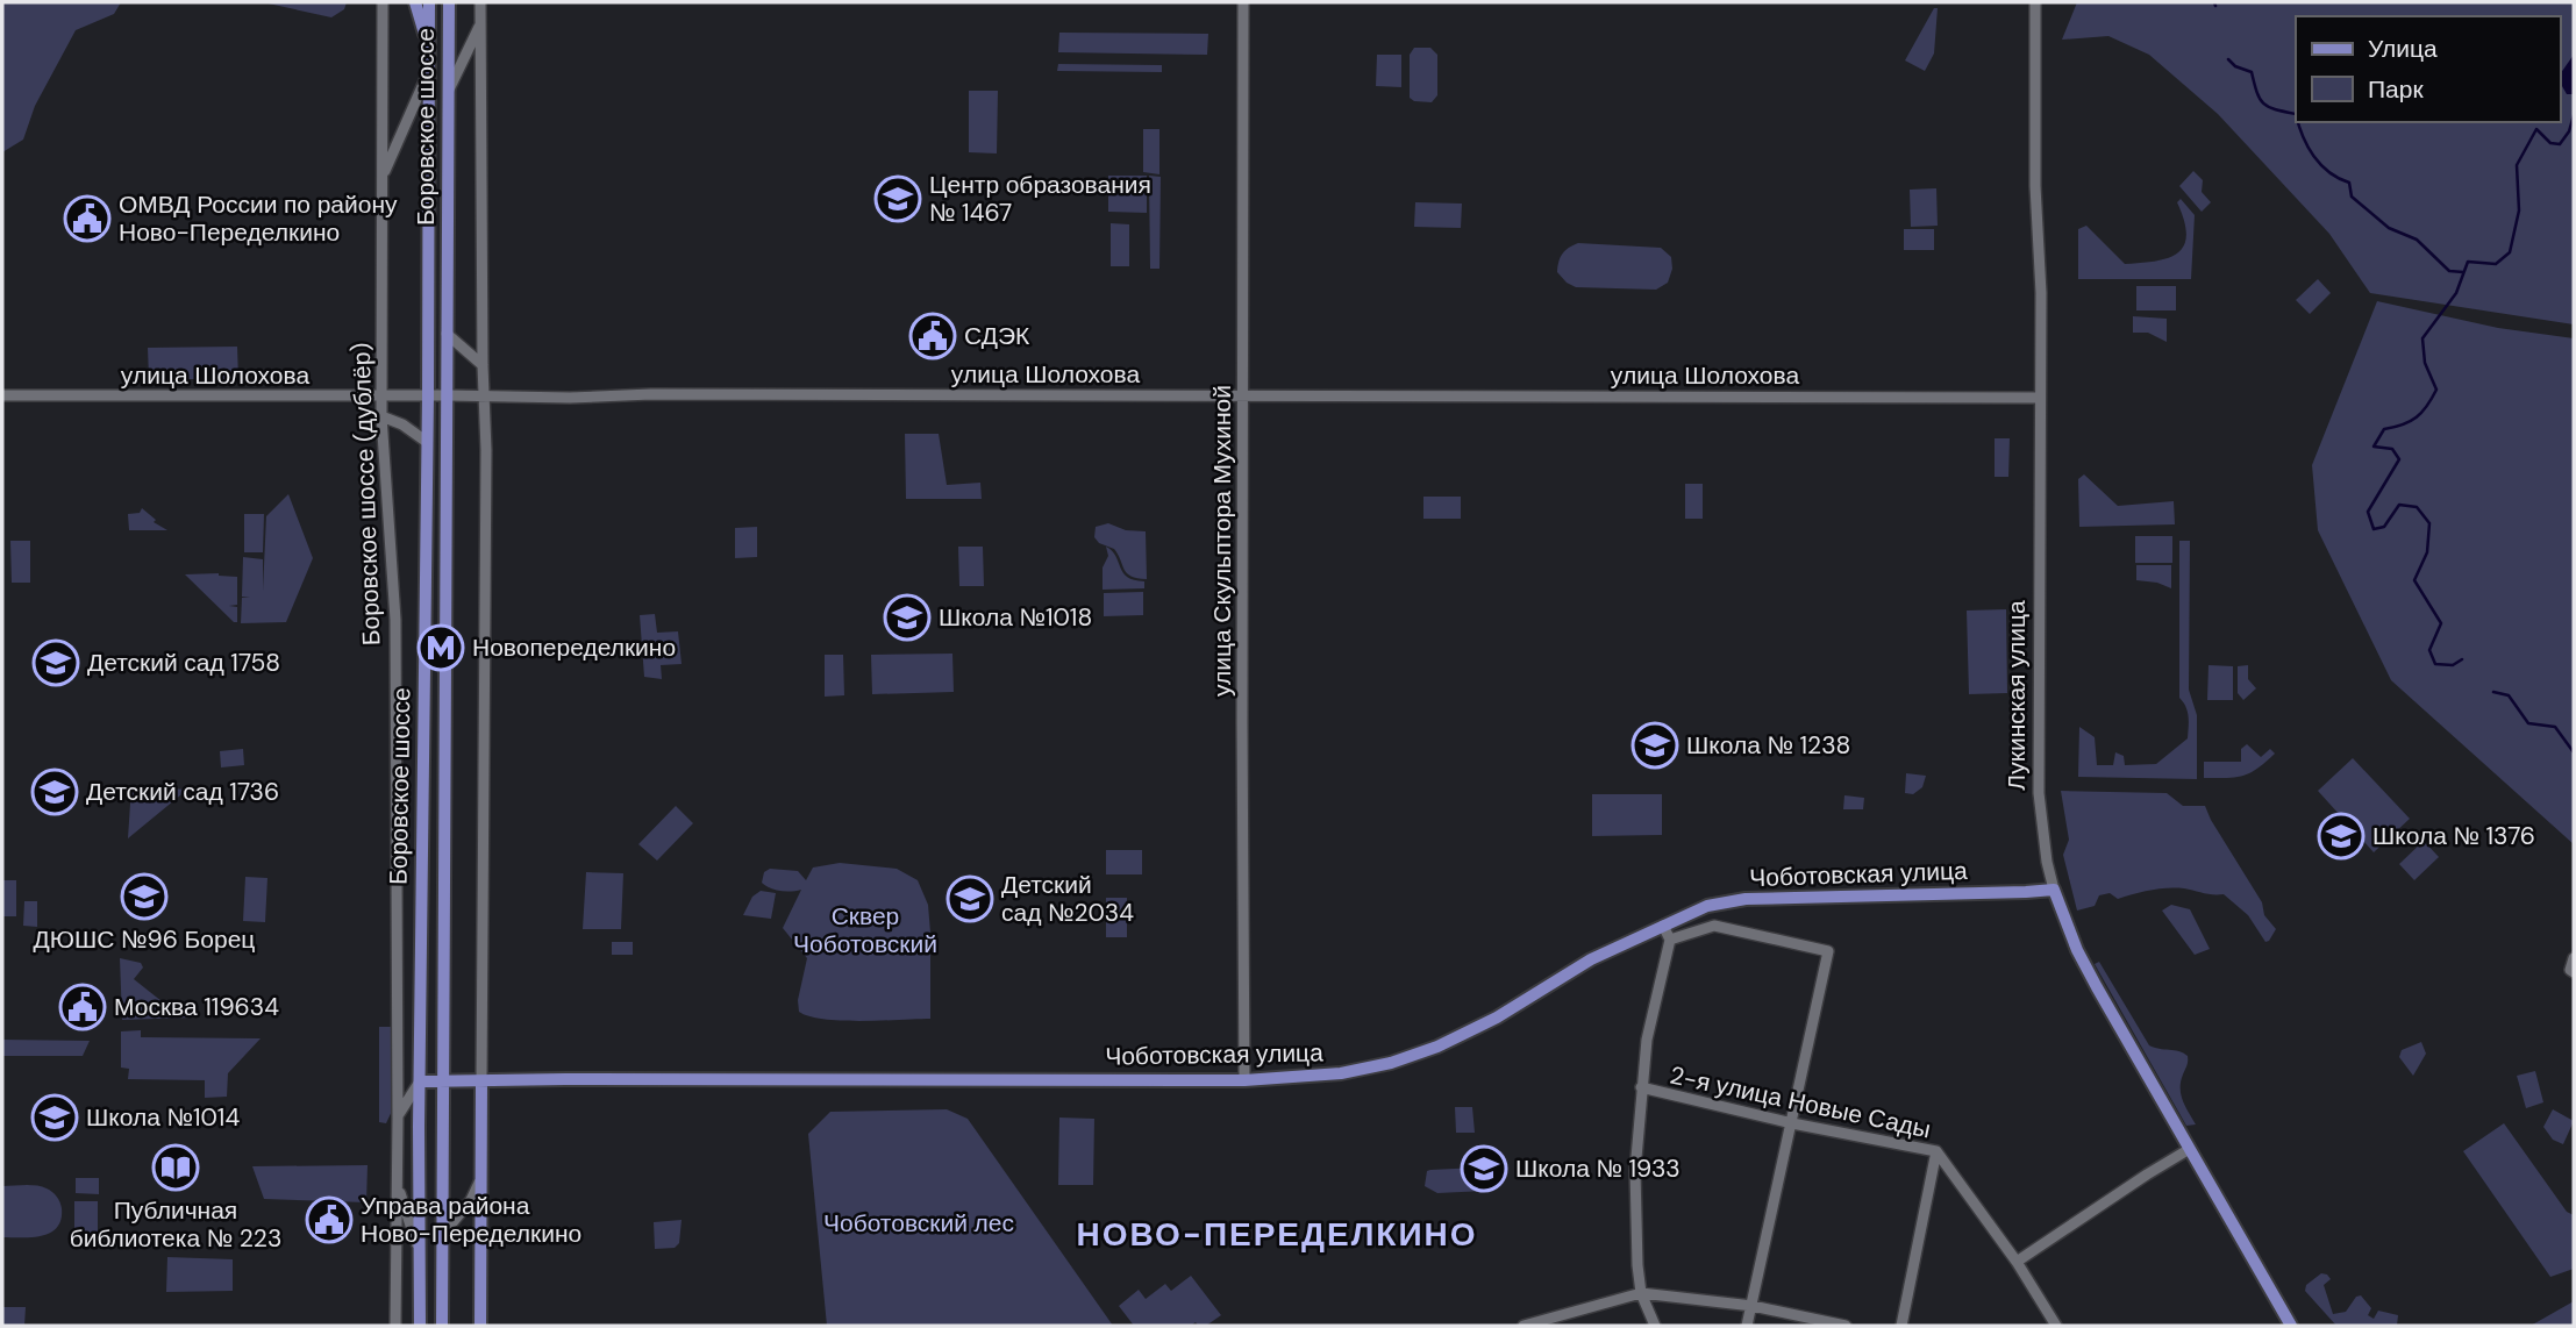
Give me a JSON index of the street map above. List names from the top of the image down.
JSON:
{
  "streets": {
    "main road": ["Боровское шоссе", "Лукинская улица", "Чоботовская улица"],
    "street": [
      "улица Шолохова",
      "Боровское шоссе (дублёр)",
      "улица Скульптора Мухиной",
      "2-я улица Новые Сады"
    ]
  },
  "crossings": [
    ["Боровское шоссе", "улица Шолохова"],
    ["Боровское шоссе", "Чоботовская улица"],
    ["улица Шолохова", "Боровское шоссе (дублёр)"],
    ["улица Шолохова", "улица Скульптора Мухиной"],
    ["улица Шолохова", "Лукинская улица"],
    ["улица Скульптора Мухиной", "Чоботовская улица"],
    ["Лукинская улица", "Чоботовская улица"]
  ],
  "districts": ["НОВО-ПЕРЕДЕЛКИНО"],
  "parks": ["Сквер Чоботовский", "Чоботовский лес"],
  "places": {
    "school or university": [
      "Центр образования № 1467",
      "Школа №1018",
      "Детский сад 1758",
      "Школа № 1238",
      "Детский сад 1736",
      "Школа № 1376",
      "ДЮШС №96 Борец",
      "Детский сад №2034",
      "Школа №1014",
      "Школа № 1933"
    ],
    "public building": [
      "ОМВД России по району Ново-Переделкино",
      "СДЭК",
      "Москва 119634",
      "Управа района Ново-Переделкино"
    ],
    "metro station": ["Новопеределкино"],
    "library": ["Публичная библиотека № 223"]
  },
  "legend": ["Улица", "Парк"]
}
